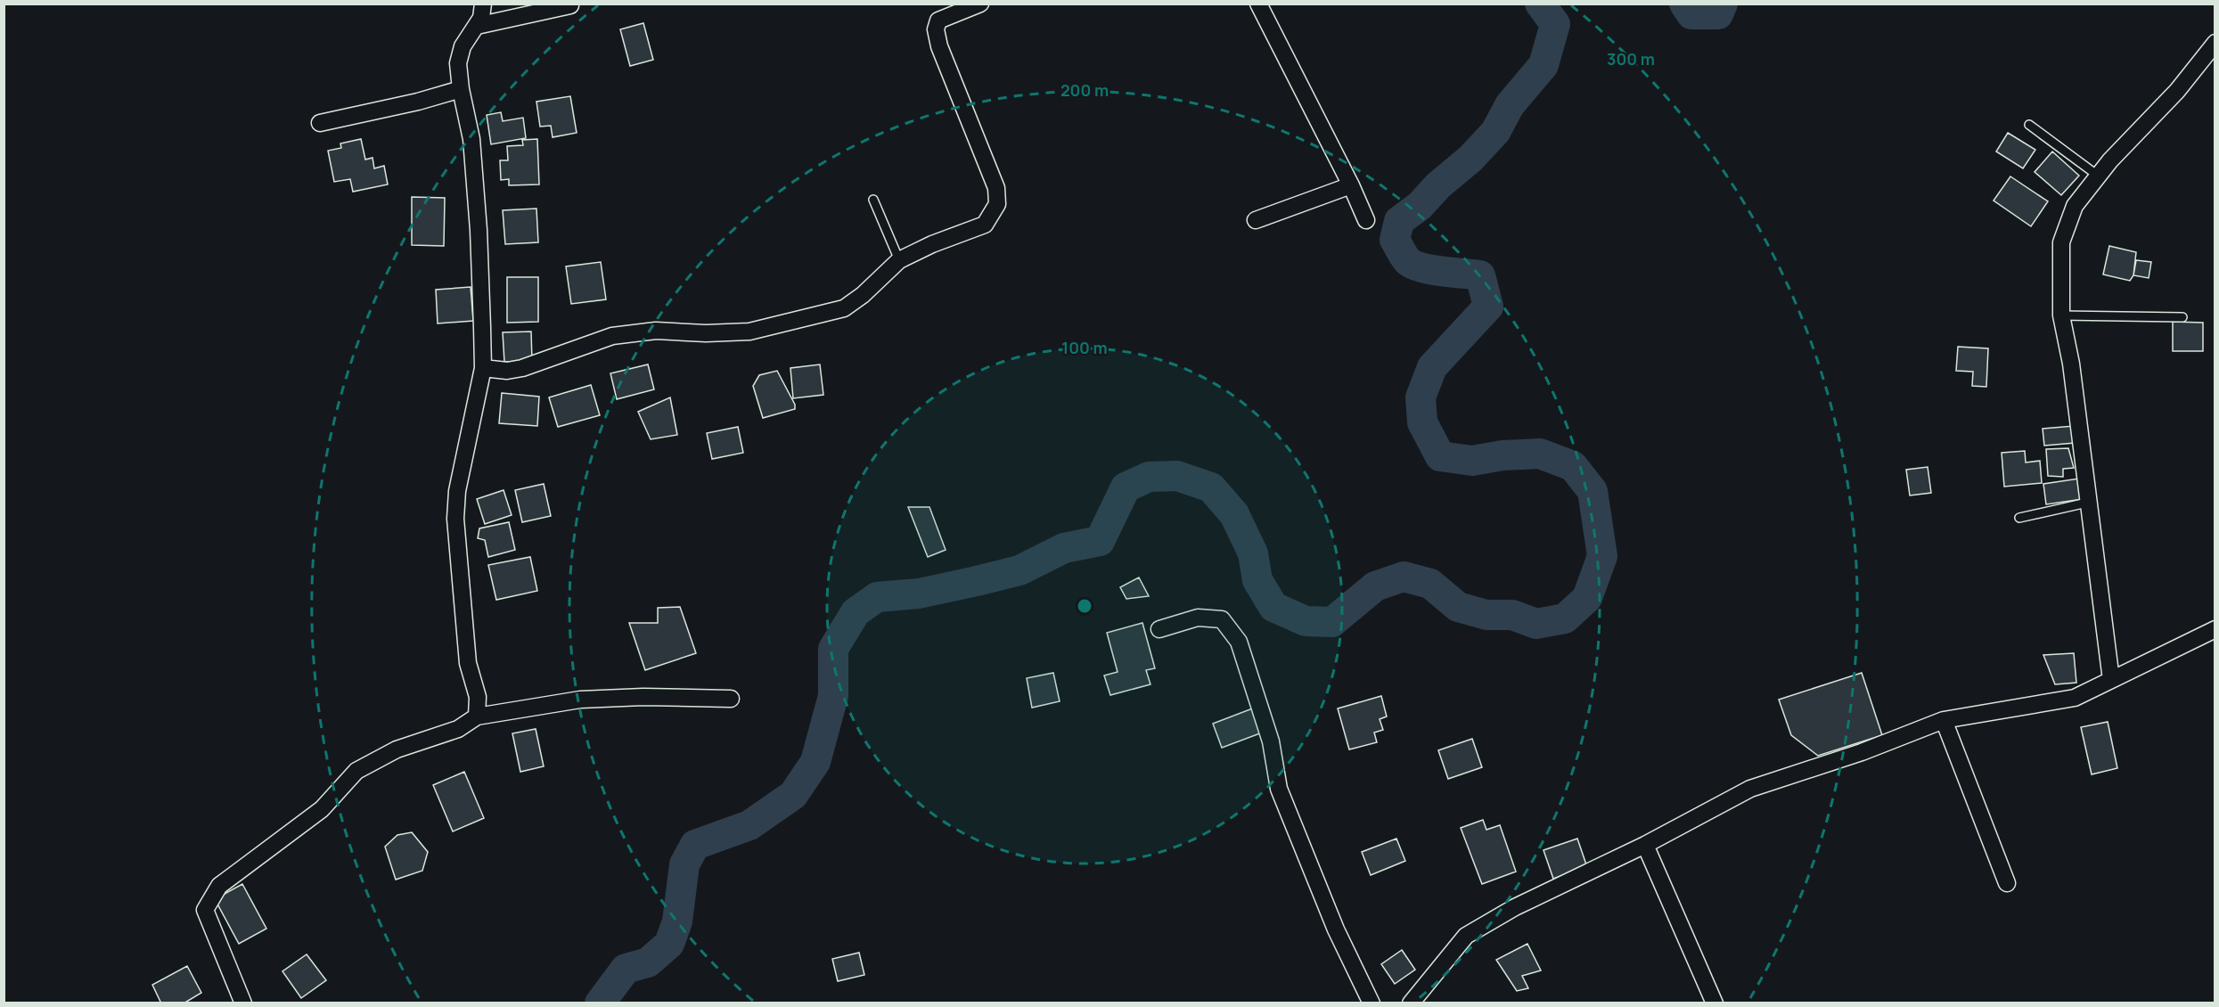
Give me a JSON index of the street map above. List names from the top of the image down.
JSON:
{
  "rings": ["300 m", "200 m", "100 m"]
}
